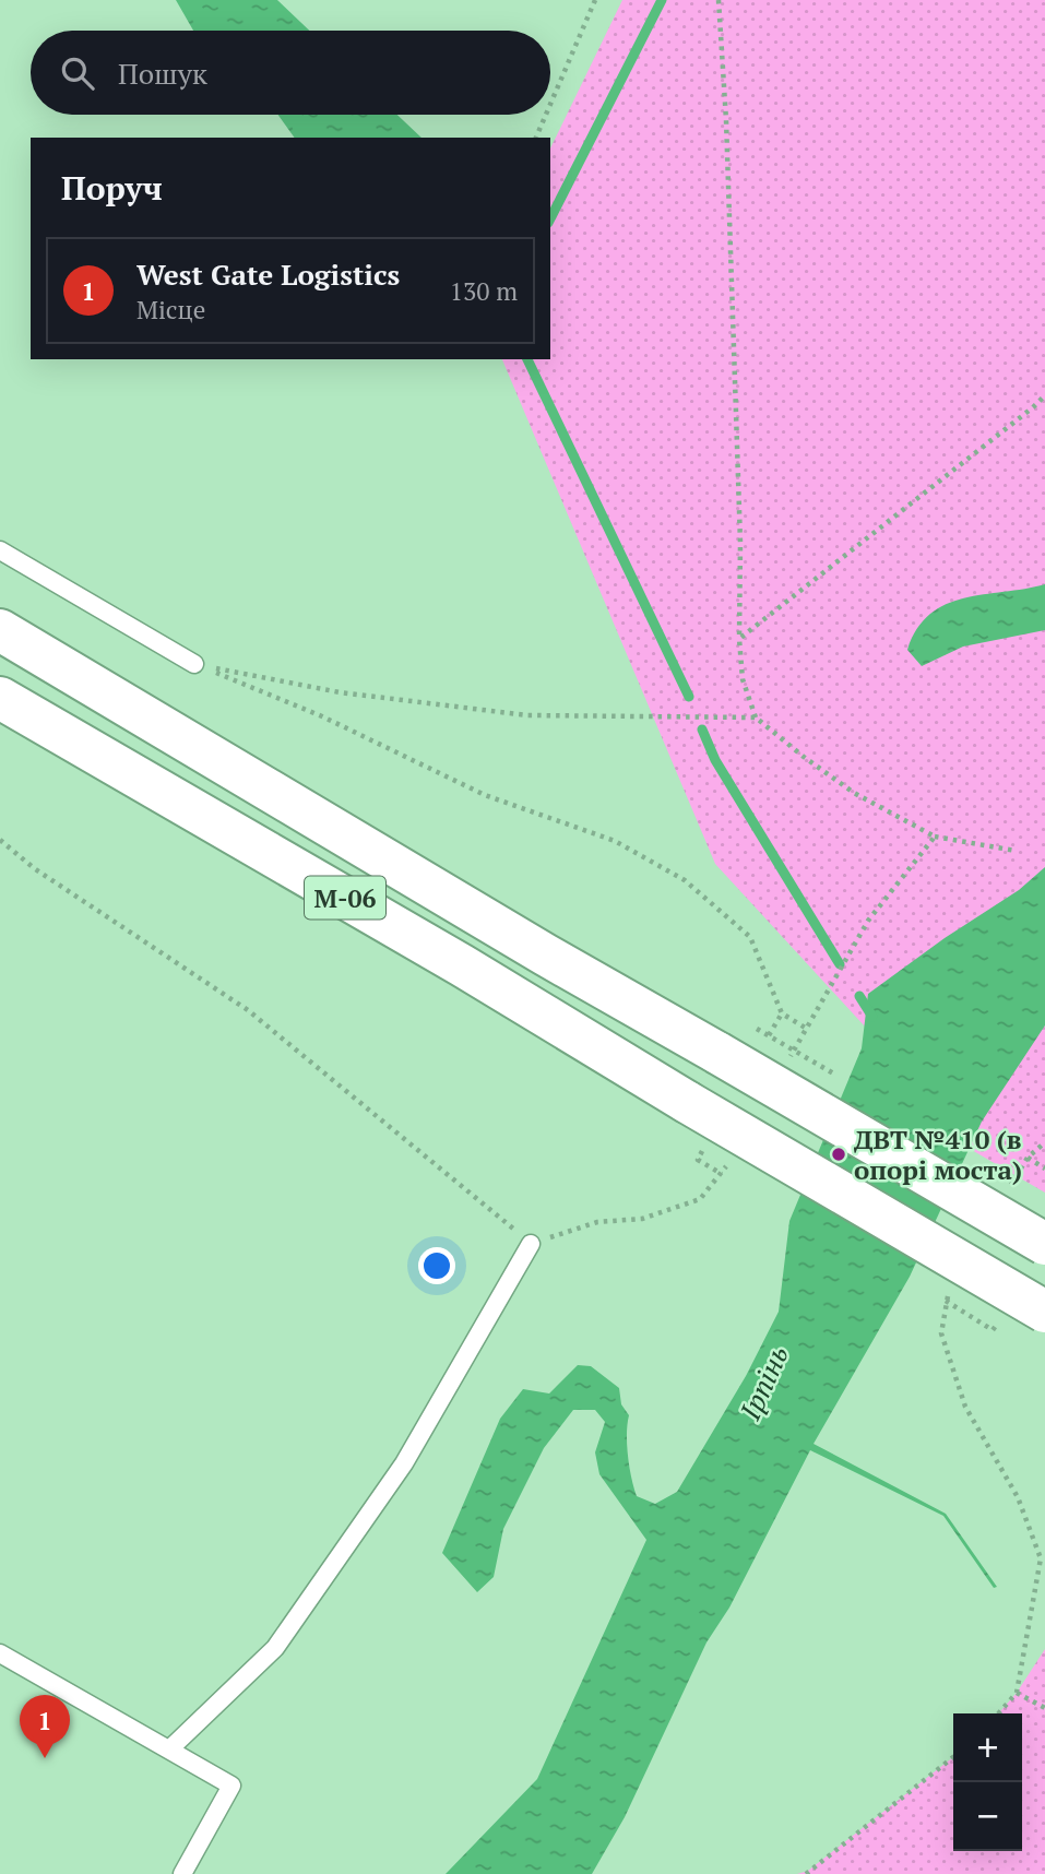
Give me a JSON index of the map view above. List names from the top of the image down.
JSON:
{
  "streets": {
    "highway": ["М-06"]
  },
  "water": ["Ірпінь"],
  "places": ["ДВТ №410 (в опорі моста)"],
  "page": {
    "search": "Пошук",
    "heading": "Поруч",
    "list": [
      {
        "mark": "1",
        "name": "West Gate Logistics",
        "note": "Місце",
        "value": "130 m"
      }
    ],
    "pins": "1",
    "map_buttons": ["+", "−"]
  }
}
